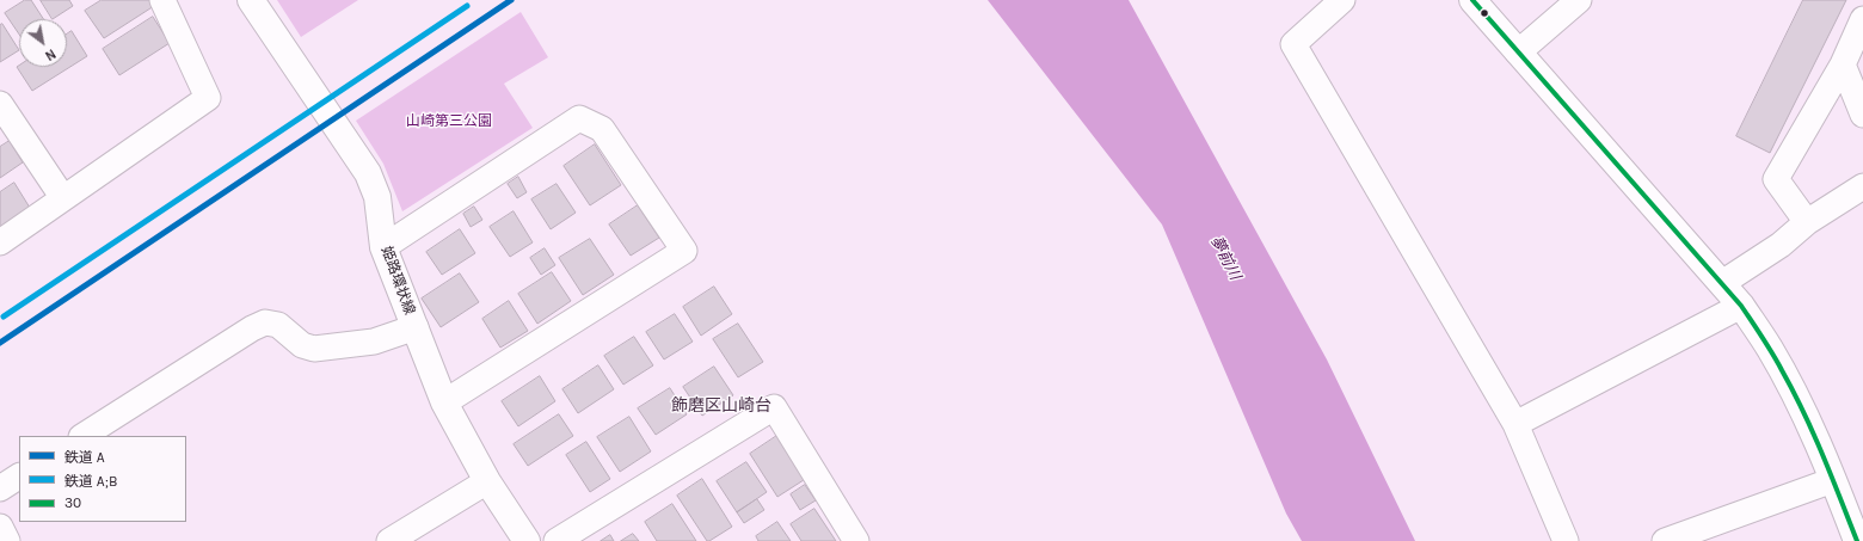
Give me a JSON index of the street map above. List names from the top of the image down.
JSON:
{
  "streets": {
    "main road": ["姫路環状線"]
  },
  "districts": ["飾磨区山崎台"],
  "water": ["夢前川"],
  "parks": ["山崎第三公園"],
  "lines": ["rail line A", "transit line 30", "rail line A;B"],
  "legend": ["鉄道 A", "鉄道 A;B", "30"],
  "north": "bottom right"
}
